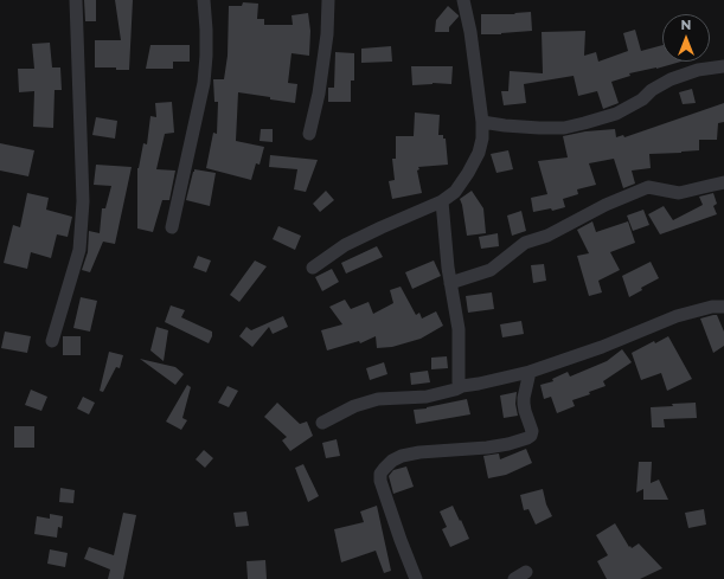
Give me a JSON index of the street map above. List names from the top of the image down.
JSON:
{
  "north": "top"
}
